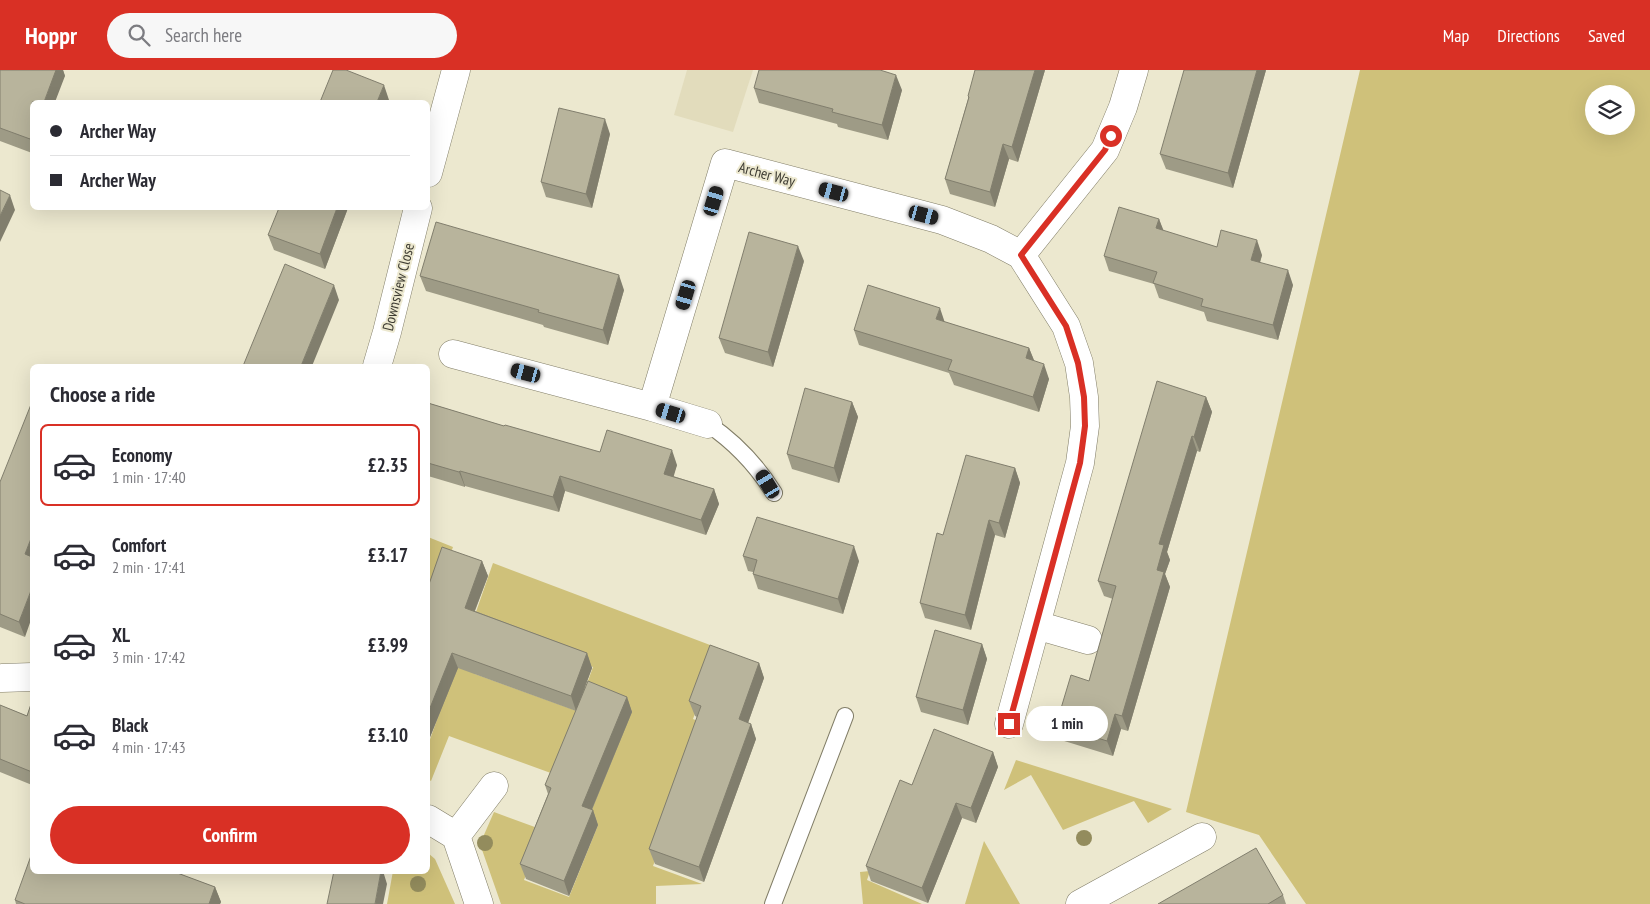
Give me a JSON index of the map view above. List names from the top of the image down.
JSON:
{
  "streets": {
    "street": ["Archer Way", "Downsview Close"]
  },
  "page": {
    "header": "Hoppr",
    "search": "Search here",
    "nav": ["Map", "Directions", "Saved"],
    "banner": ["Archer Way", "Archer Way"],
    "heading": "Choose a ride",
    "list": [
      {
        "name": "Economy",
        "note": "1 min · 17:40",
        "value": "£2.35"
      },
      {
        "name": "Comfort",
        "note": "2 min · 17:41",
        "value": "£3.17"
      },
      {
        "name": "XL",
        "note": "3 min · 17:42",
        "value": "£3.99"
      },
      {
        "name": "Black",
        "note": "4 min · 17:43",
        "value": "£3.10"
      }
    ],
    "bubble": "1 min",
    "buttons": "Confirm"
  }
}
